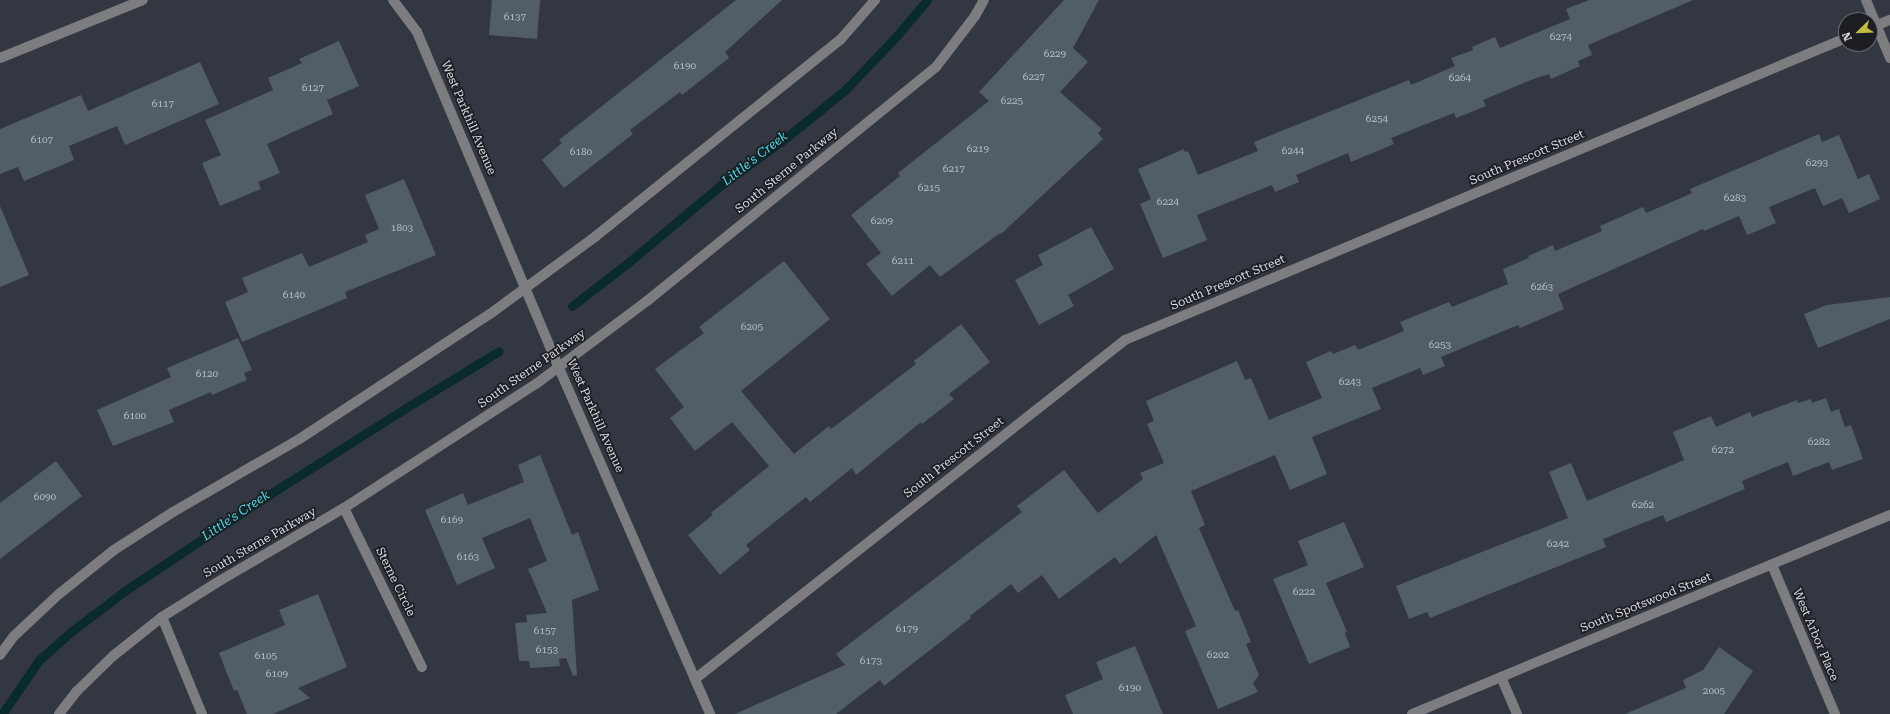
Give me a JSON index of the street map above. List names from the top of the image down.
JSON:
{
  "streets": {
    "street": [
      "West Parkhill Avenue",
      "South Prescott Street",
      "South Sterne Parkway",
      "Sterne Circle",
      "South Spotswood Street",
      "West Arbor Place"
    ]
  },
  "crossings": [
    ["West Parkhill Avenue", "South Prescott Street"],
    ["West Parkhill Avenue", "South Sterne Parkway"],
    ["South Sterne Parkway", "Sterne Circle"],
    ["South Spotswood Street", "West Arbor Place"]
  ],
  "water": ["Little's Creek"],
  "house_numbers": [
    "6137",
    "6274",
    "6229",
    "6190",
    "6227",
    "6264",
    "6127",
    "6225",
    "6117",
    "6254",
    "6107",
    "6219",
    "6244",
    "6180",
    "6293",
    "6217",
    "6215",
    "6283",
    "6224",
    "6209",
    "1803",
    "6211",
    "6263",
    "6140",
    "6205",
    "6253",
    "6120",
    "6243",
    "6100",
    "6282",
    "6272",
    "6090",
    "6262",
    "6169",
    "6242",
    "6163",
    "6222",
    "6179",
    "6157",
    "6153",
    "6202",
    "6105",
    "6173",
    "6109",
    "6190",
    "2005"
  ],
  "north": "bottom left"
}
